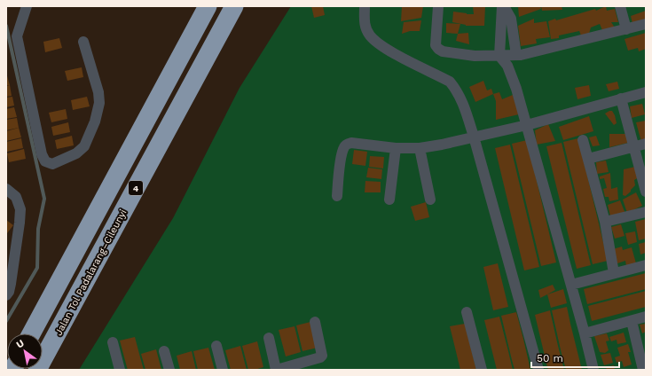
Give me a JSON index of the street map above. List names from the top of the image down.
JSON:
{
  "streets": {
    "highway": ["4", "Jalan Tol Padalarang–Cileunyi"]
  },
  "scale_bar": "50 m",
  "north": "top left"
}
